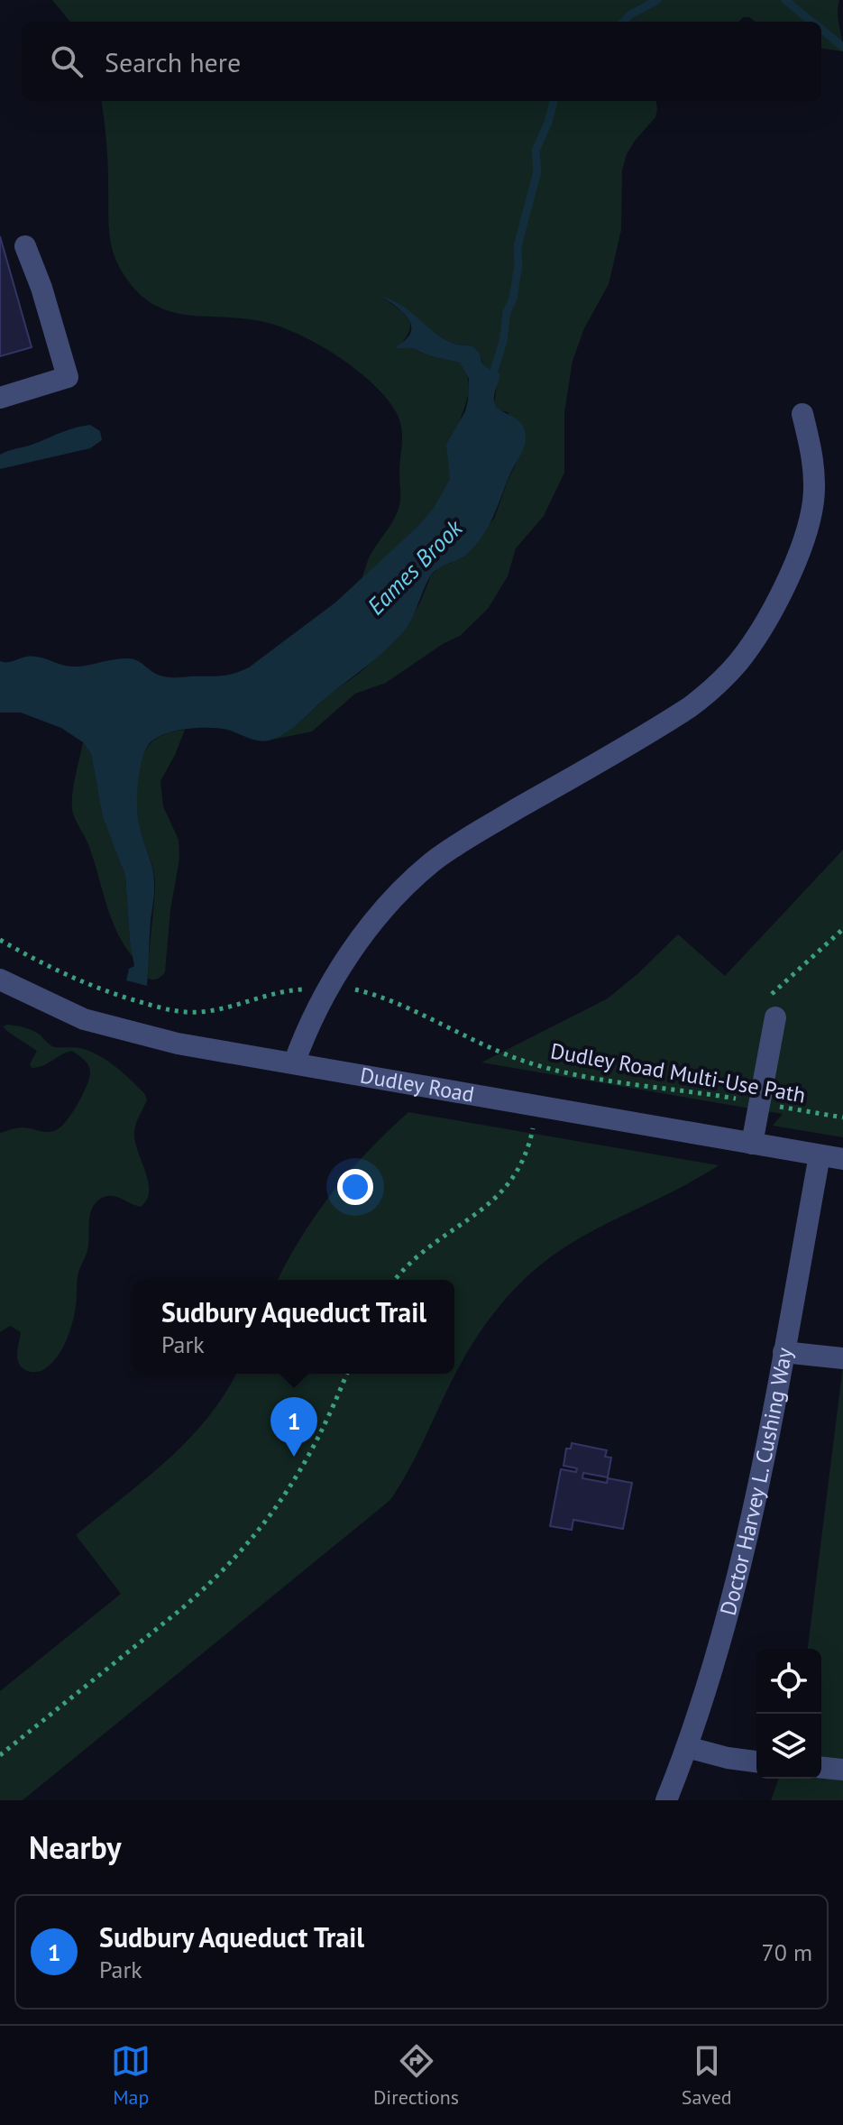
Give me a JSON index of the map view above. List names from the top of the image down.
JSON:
{
  "streets": {
    "street": ["Dudley Road", "Doctor Harvey L. Cushing Way"],
    "path": ["Dudley Road Multi-Use Path"]
  },
  "crossings": [
    ["Dudley Road", "Doctor Harvey L. Cushing Way"]
  ],
  "water": ["Eames Brook"],
  "page": {
    "search": "Search here",
    "popup": ["Sudbury Aqueduct Trail", "Park"],
    "pins": "1",
    "heading": "Nearby",
    "list": [
      {
        "mark": "1",
        "name": "Sudbury Aqueduct Trail",
        "note": "Park",
        "value": "70 m"
      }
    ],
    "nav": ["Map", "Directions", "Saved"]
  }
}
